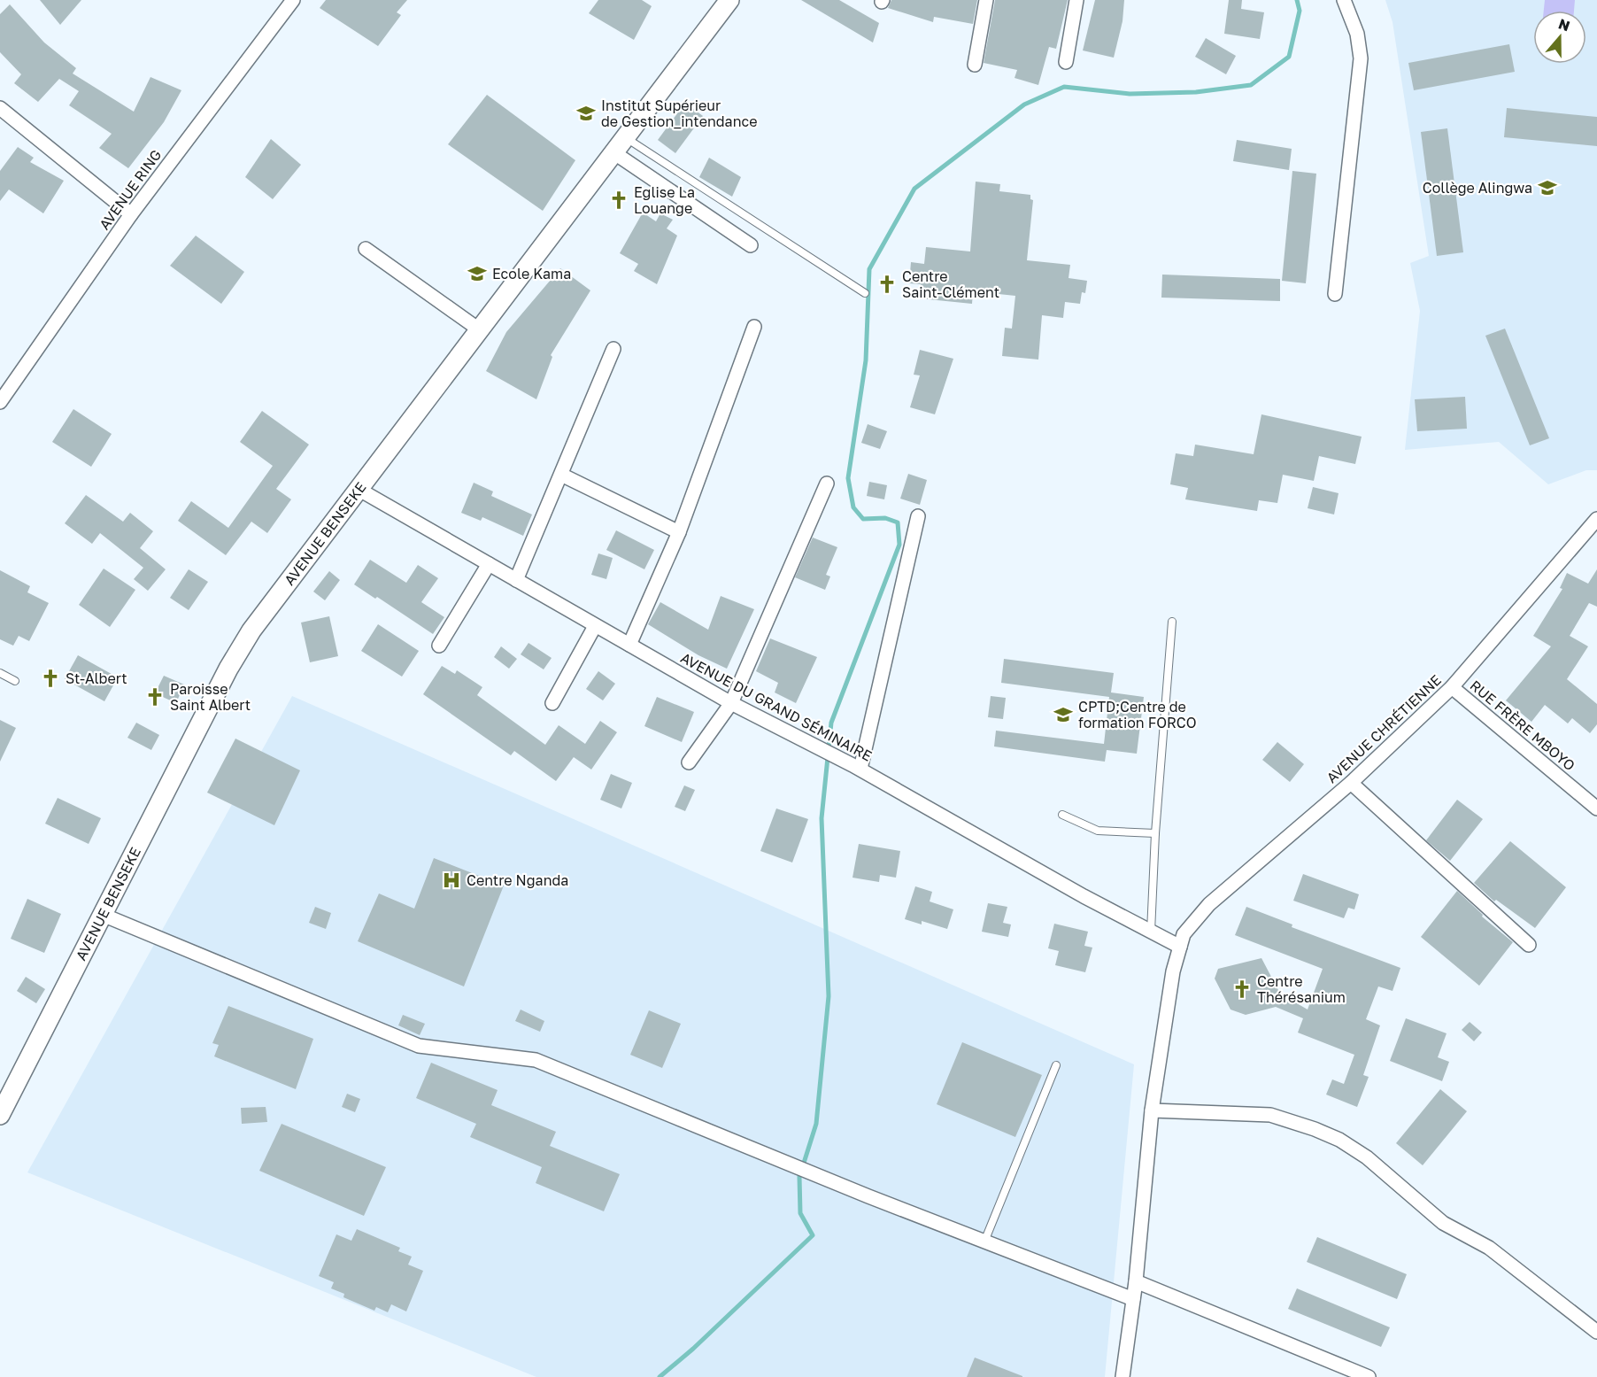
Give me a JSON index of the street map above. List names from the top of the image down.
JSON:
{
  "streets": {
    "street": [
      "AVENUE RING",
      "AVENUE BENSEKE",
      "AVENUE DU GRAND SÉMINAIRE",
      "RUE FRÈRE MBOYO",
      "AVENUE CHRÉTIENNE"
    ]
  },
  "crossings": [
    ["AVENUE BENSEKE", "AVENUE DU GRAND SÉMINAIRE"],
    ["AVENUE DU GRAND SÉMINAIRE", "AVENUE CHRÉTIENNE"],
    ["RUE FRÈRE MBOYO", "AVENUE CHRÉTIENNE"]
  ],
  "places": {
    "school or university": [
      "Institut Supérieur de Gestion_intendance",
      "Collège Alingwa",
      "Ecole Kama",
      "CPTD;Centre de formation FORCO"
    ],
    "church": [
      "Eglise La Louange",
      "Centre Saint-Clément",
      "St-Albert",
      "Paroisse Saint Albert",
      "Centre Thérésanium"
    ],
    "hospital": ["Centre Nganda"]
  },
  "north": "top"
}
